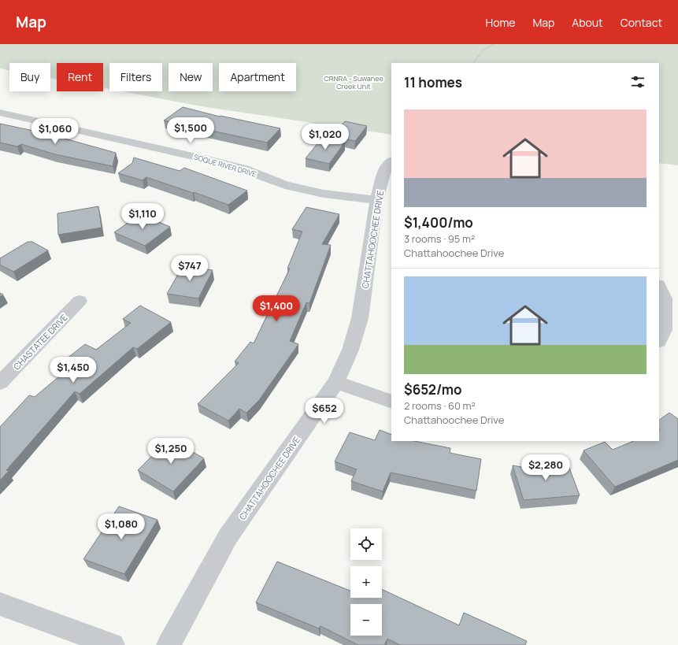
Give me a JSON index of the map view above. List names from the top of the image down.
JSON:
{
  "streets": {
    "street": ["SOQUE RIVER DRIVE", "CHATTAHOOCHEE DRIVE", "CHASTATEE DRIVE"]
  },
  "crossings": [
    ["SOQUE RIVER DRIVE", "CHATTAHOOCHEE DRIVE"]
  ],
  "parks": ["CRNRA - Suwanee Creek Unit"],
  "page": {
    "header": "Map",
    "nav": [
      "Home",
      "Map",
      "About",
      "Contact"
    ],
    "chip": [
      "Buy",
      "Rent",
      "Filters",
      "New",
      "Apartment"
    ],
    "heading": "11 homes",
    "list": [
      {
        "name": "$1,400/mo",
        "note": "3 rooms · 95 m² · Chattahoochee Drive"
      },
      {
        "name": "$652/mo",
        "note": "2 rooms · 60 m² · Chattahoochee Drive"
      }
    ],
    "price": [
      "$1,500",
      "$1,060",
      "$1,020",
      "$1,110",
      "$747",
      "$1,400",
      "$1,450",
      "$652",
      "$1,250",
      "$2,280",
      "$1,080"
    ],
    "map_buttons": ["+", "−"]
  }
}
